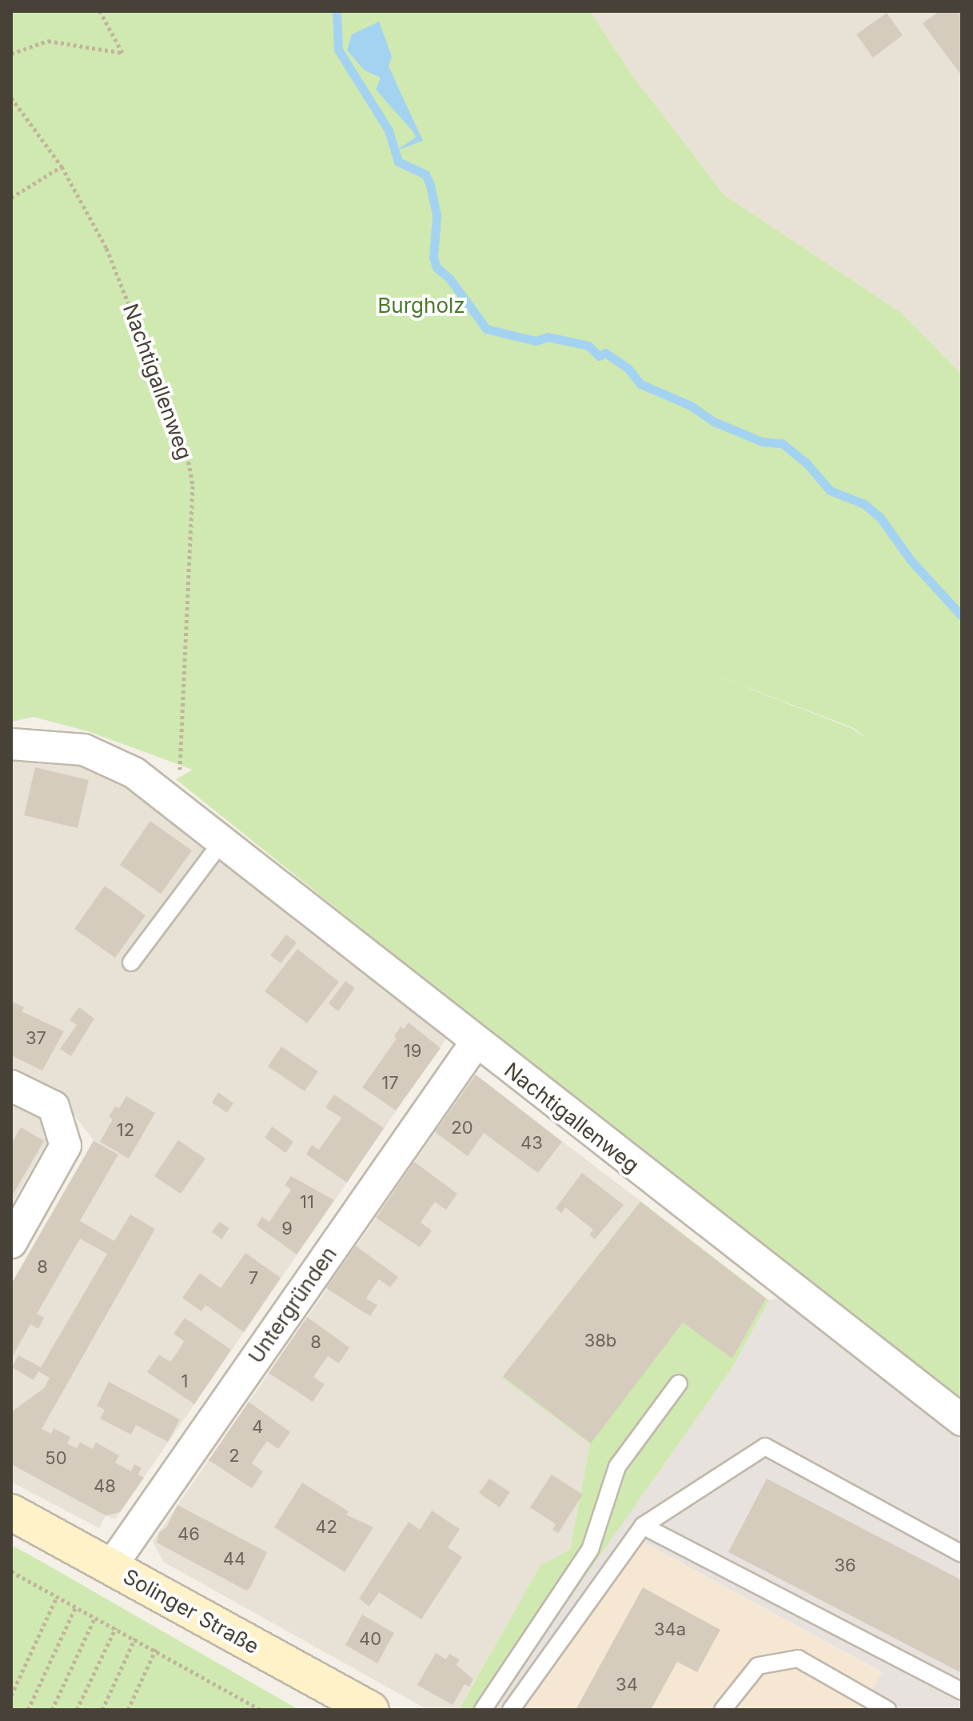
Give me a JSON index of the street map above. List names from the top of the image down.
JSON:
{
  "streets": {
    "main road": ["Solinger Straße"],
    "street": ["Nachtigallenweg", "Untergründen"]
  },
  "crossings": [
    ["Nachtigallenweg", "Untergründen"],
    ["Untergründen", "Solinger Straße"]
  ],
  "parks": ["Burgholz"],
  "house_numbers": [
    "37",
    "19",
    "17",
    "20",
    "12",
    "43",
    "11",
    "9",
    "8",
    "7",
    "38b",
    "8",
    "1",
    "4",
    "2",
    "50",
    "48",
    "42",
    "46",
    "44",
    "36",
    "34a",
    "40",
    "34"
  ]
}
